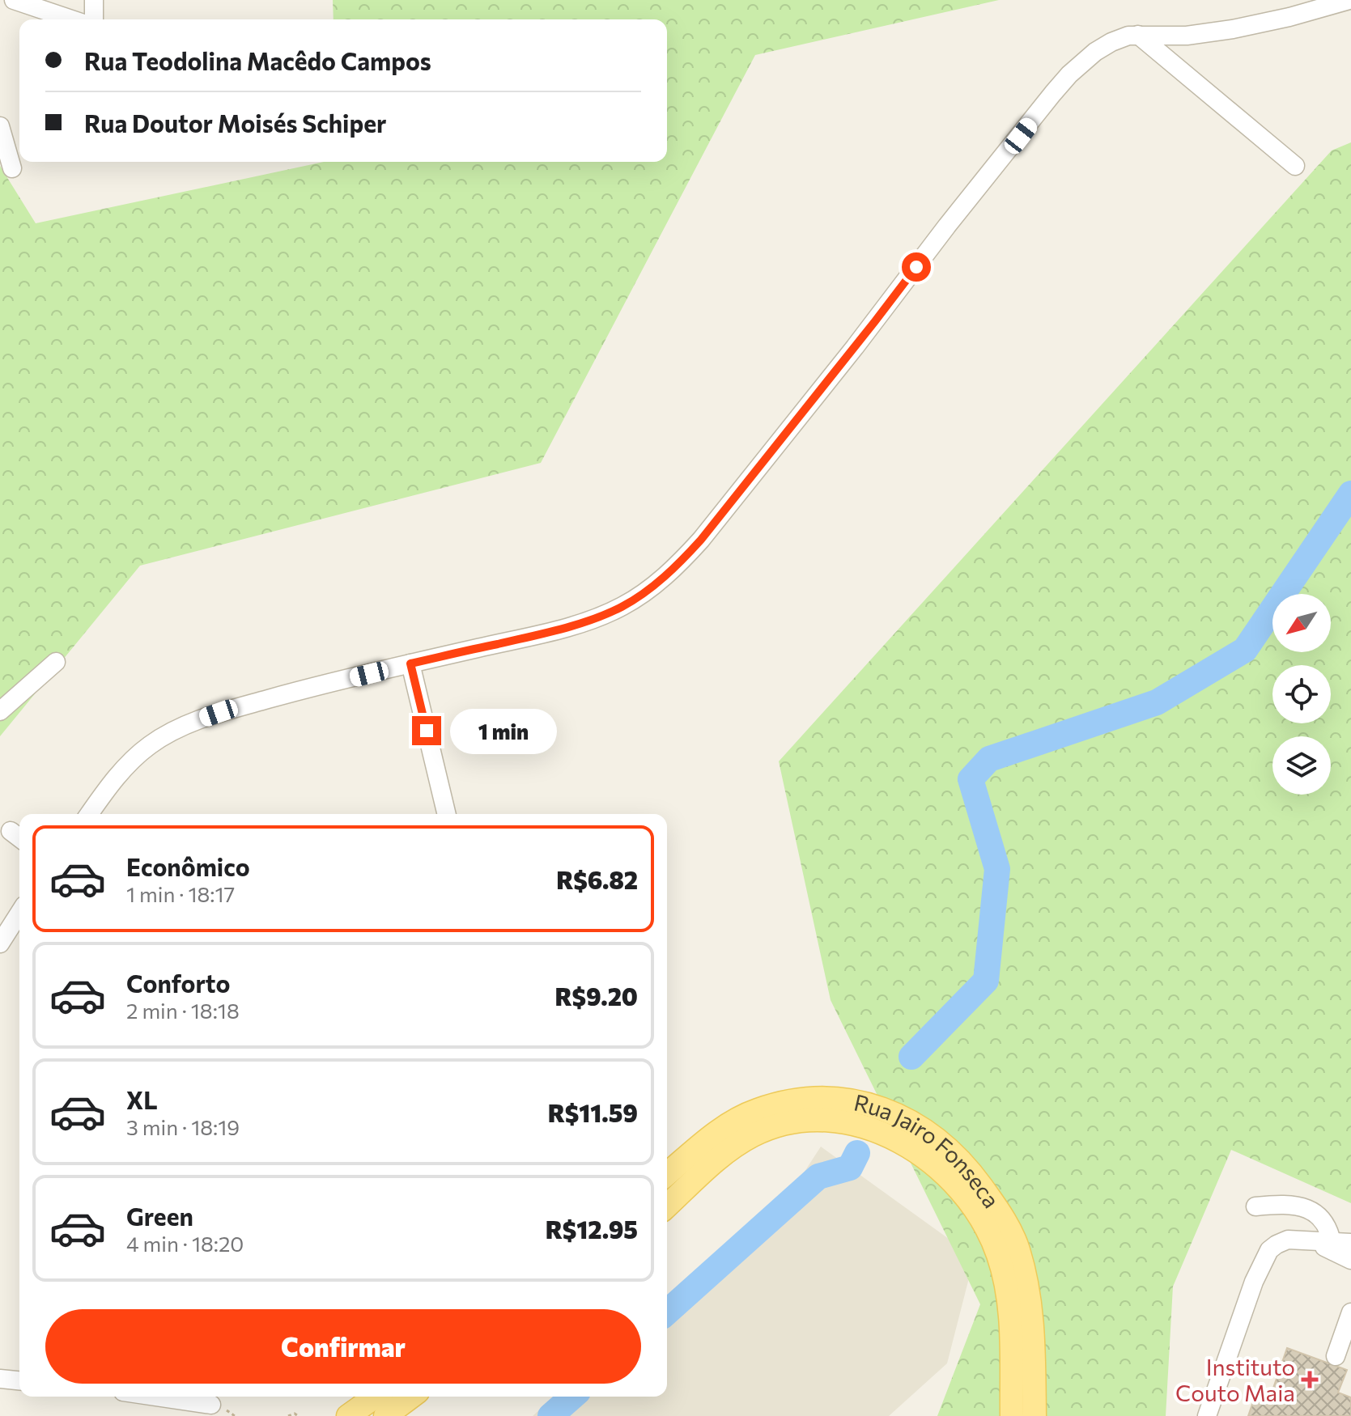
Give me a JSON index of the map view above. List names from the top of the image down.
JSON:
{
  "streets": {
    "main road": ["Rua Jairo Fonseca"]
  },
  "places": {
    "health": ["Instituto Couto Maia"]
  },
  "north": "bottom left",
  "page": {
    "banner": ["Rua Teodolina Macêdo Campos", "Rua Doutor Moisés Schiper"],
    "bubble": "1 min",
    "list": [
      {
        "name": "Econômico",
        "note": "1 min · 18:17",
        "value": "R$6.82"
      },
      {
        "name": "Conforto",
        "note": "2 min · 18:18",
        "value": "R$9.20"
      },
      {
        "name": "XL",
        "note": "3 min · 18:19",
        "value": "R$11.59"
      },
      {
        "name": "Green",
        "note": "4 min · 18:20",
        "value": "R$12.95"
      }
    ],
    "buttons": "Confirmar"
  }
}
